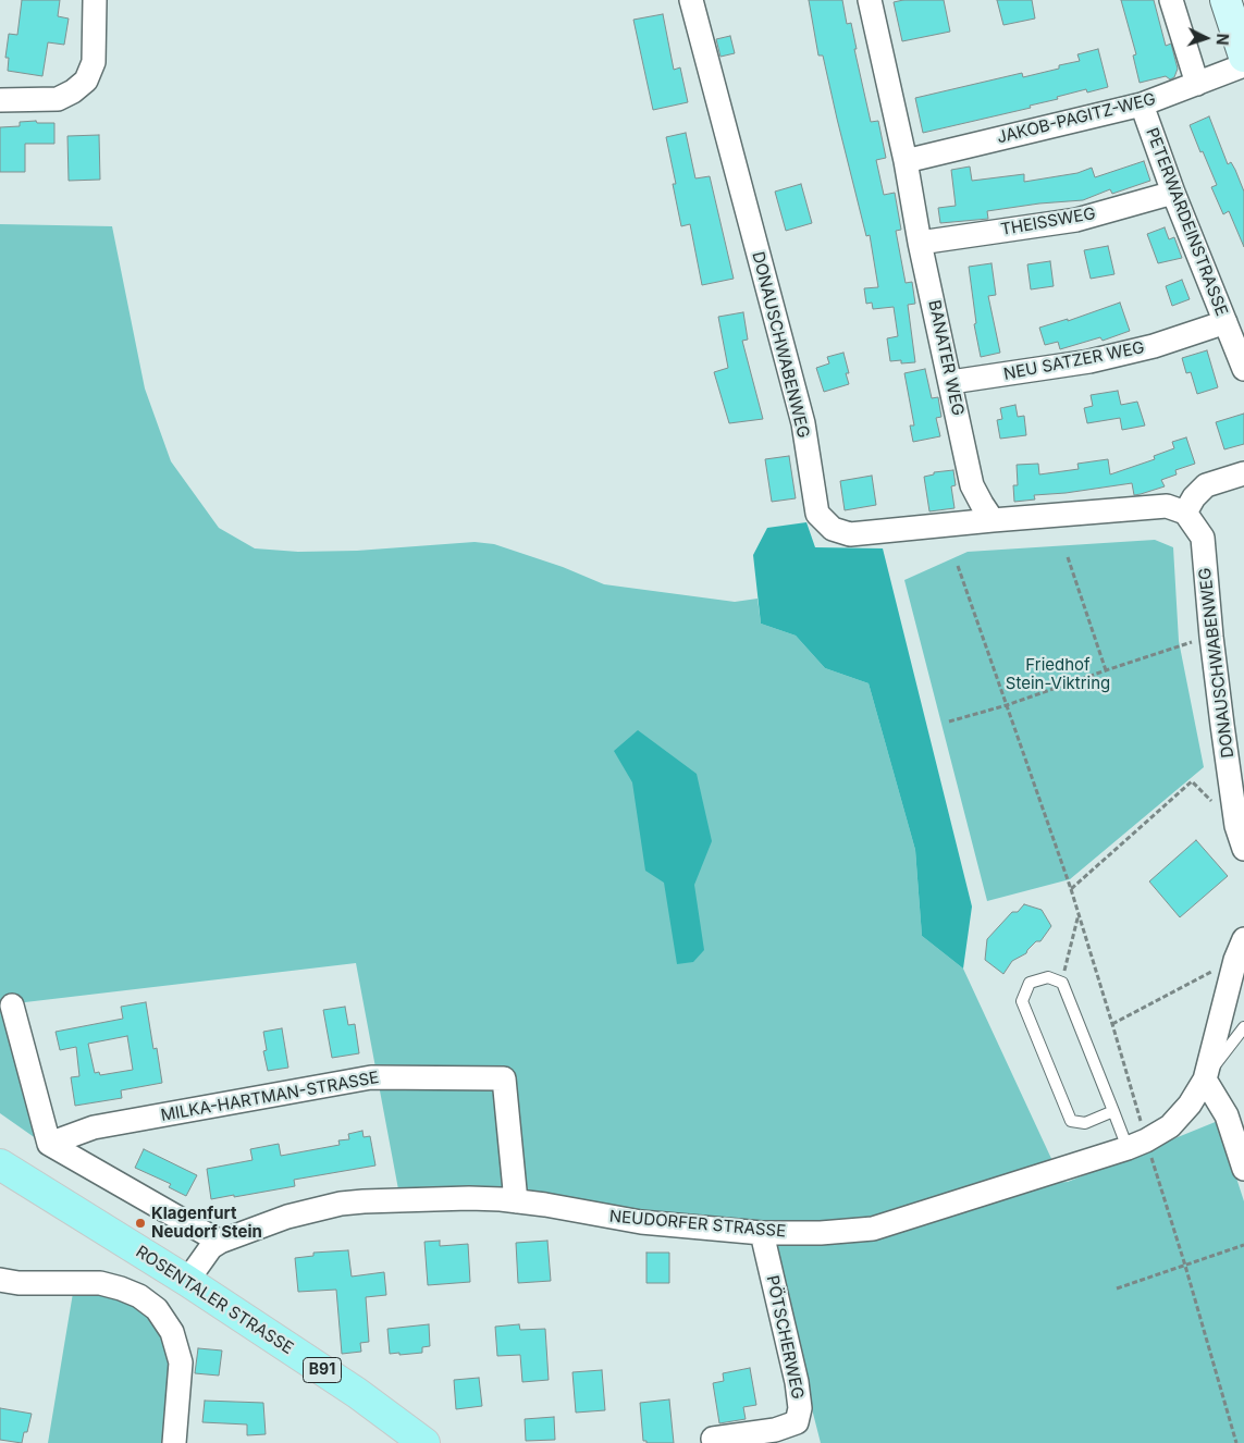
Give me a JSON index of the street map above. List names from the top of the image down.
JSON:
{
  "streets": {
    "main road": ["ROSENTALER STRASSE", "B91"],
    "street": [
      "JAKOB-PAGITZ-WEG",
      "THEISSWEG",
      "PETERWARDEINSTRASSE",
      "DONAUSCHWABENWEG",
      "BANATER WEG",
      "NEU SATZER WEG",
      "MILKA-HARTMAN-STRASSE",
      "NEUDORFER STRASSE",
      "PÖTSCHERWEG"
    ]
  },
  "crossings": [
    ["JAKOB-PAGITZ-WEG", "PETERWARDEINSTRASSE"],
    ["JAKOB-PAGITZ-WEG", "BANATER WEG"],
    ["THEISSWEG", "PETERWARDEINSTRASSE"],
    ["THEISSWEG", "BANATER WEG"],
    ["PETERWARDEINSTRASSE", "NEU SATZER WEG"],
    ["DONAUSCHWABENWEG", "BANATER WEG"],
    ["BANATER WEG", "NEU SATZER WEG"],
    ["MILKA-HARTMAN-STRASSE", "NEUDORFER STRASSE"],
    ["NEUDORFER STRASSE", "ROSENTALER STRASSE"],
    ["NEUDORFER STRASSE", "PÖTSCHERWEG"]
  ],
  "parks": ["Friedhof Stein-Viktring"],
  "places": ["Klagenfurt Neudorf Stein"],
  "north": "right"
}
